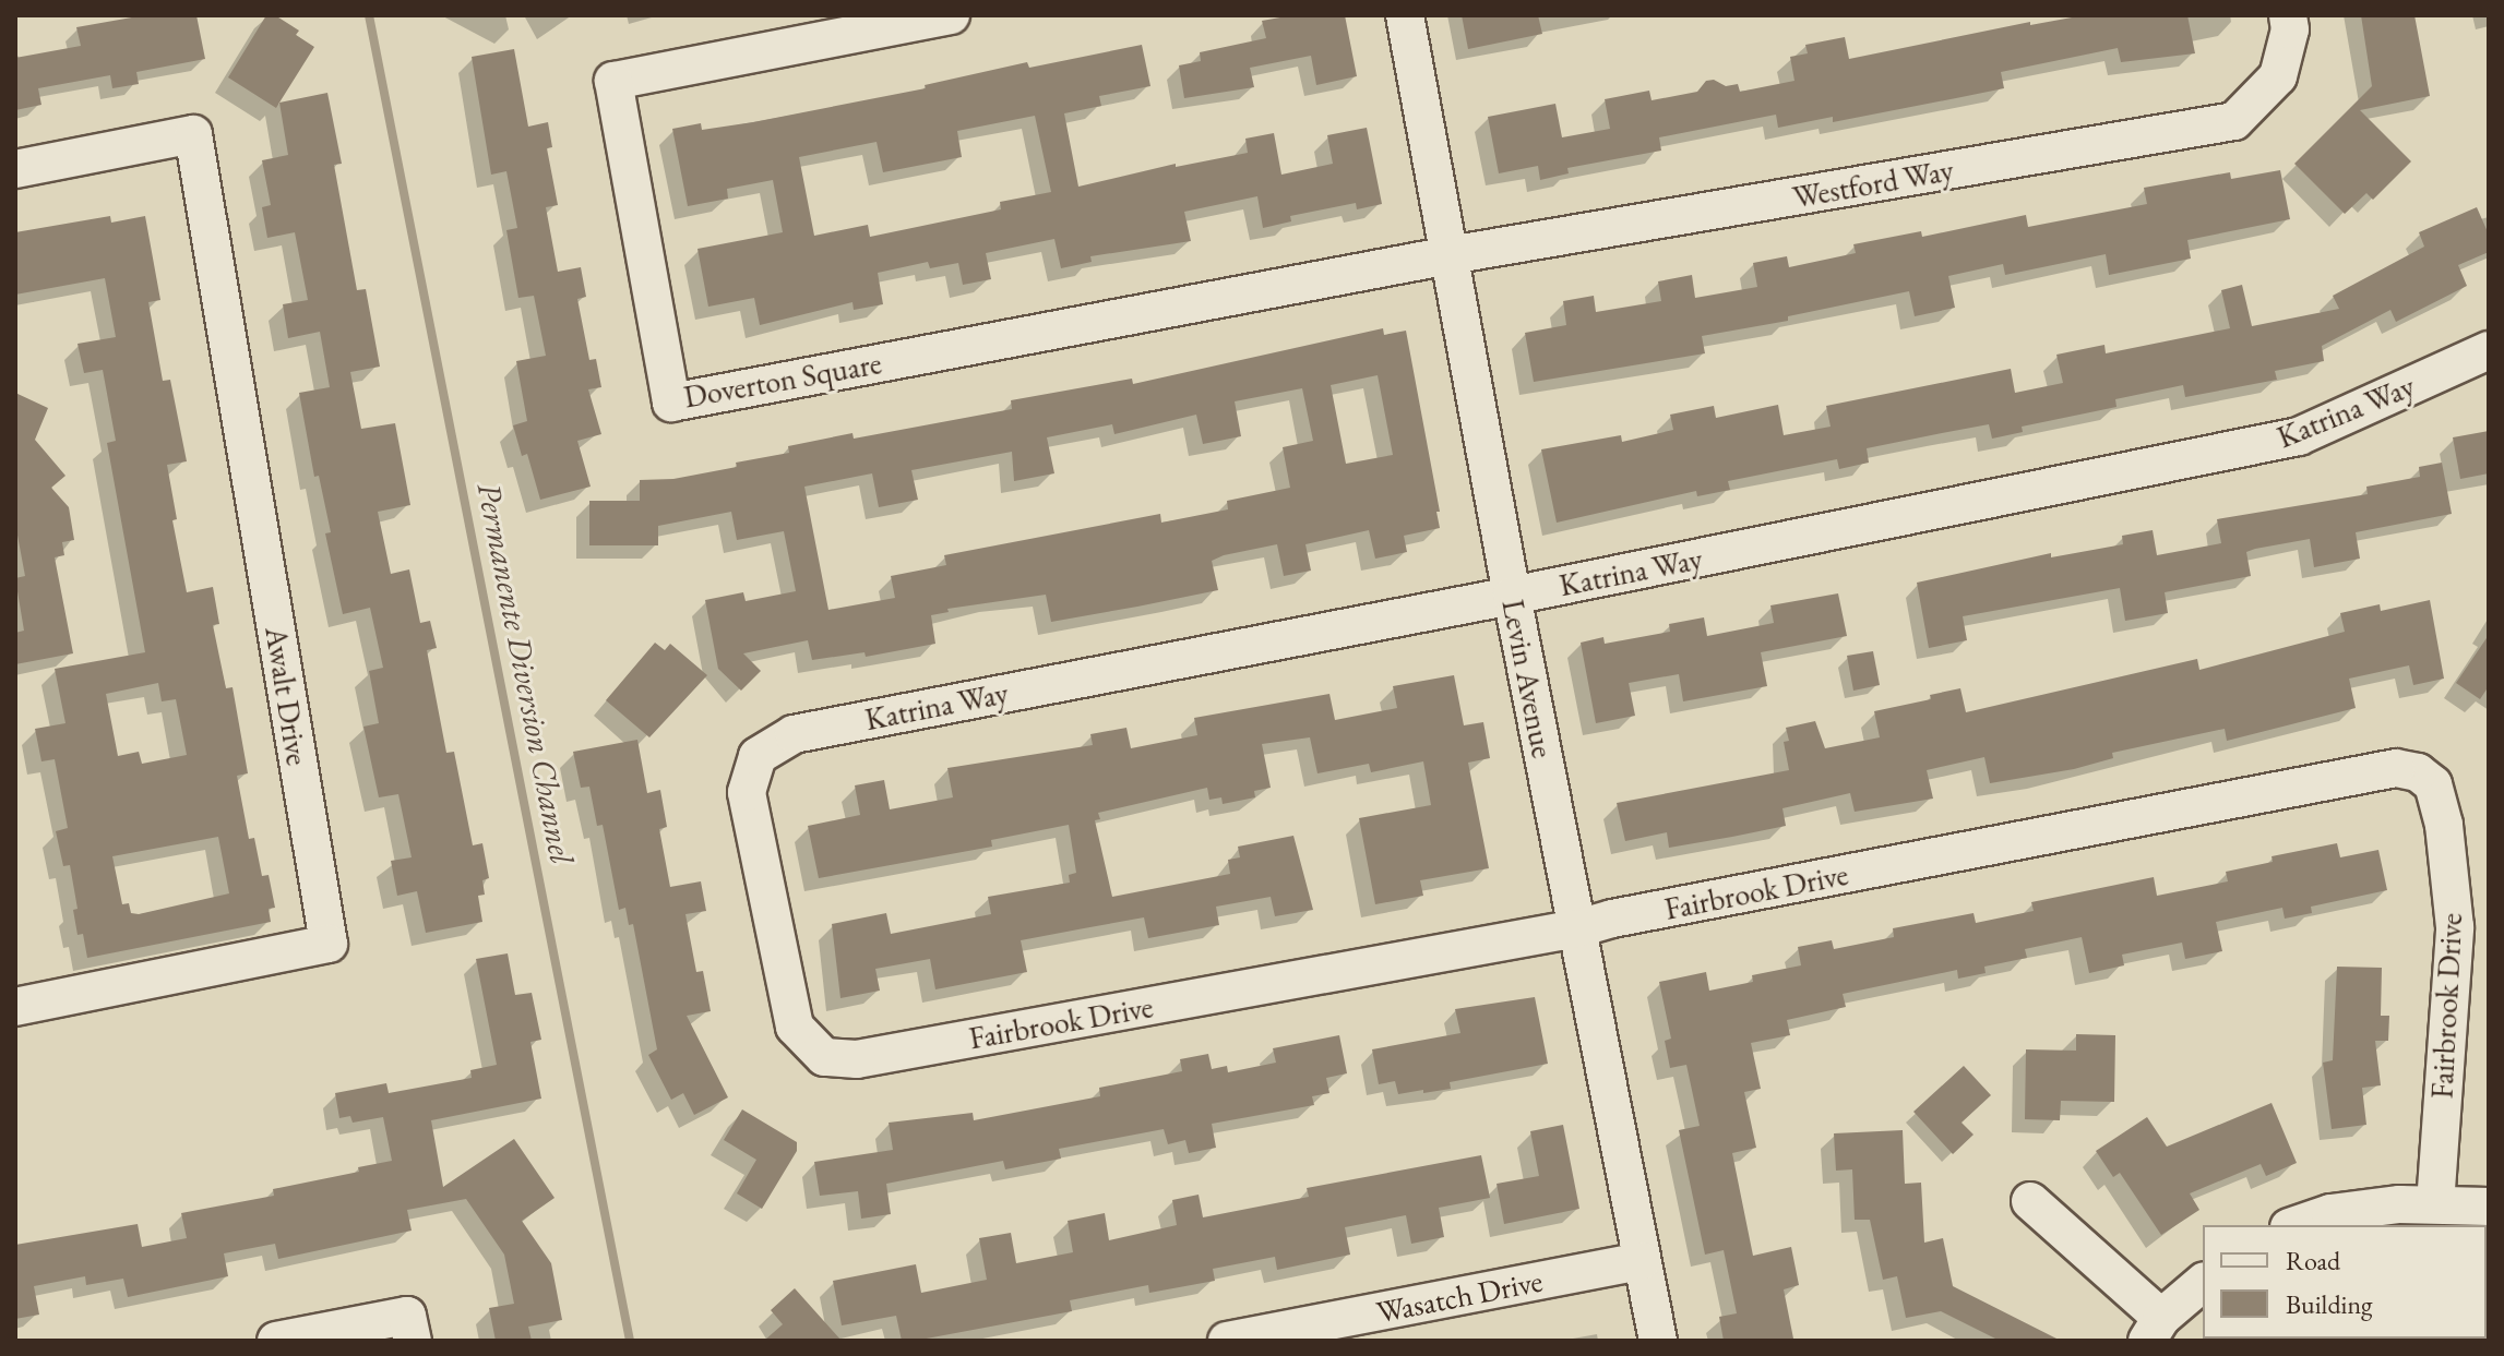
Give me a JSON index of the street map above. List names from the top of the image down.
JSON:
{
  "streets": {
    "street": [
      "Westford Way",
      "Doverton Square",
      "Katrina Way",
      "Levin Avenue",
      "Awalt Drive",
      "Fairbrook Drive",
      "Wasatch Drive"
    ]
  },
  "crossings": [
    ["Westford Way", "Doverton Square"],
    ["Westford Way", "Levin Avenue"],
    ["Doverton Square", "Levin Avenue"],
    ["Katrina Way", "Levin Avenue"],
    ["Katrina Way", "Fairbrook Drive"],
    ["Levin Avenue", "Fairbrook Drive"],
    ["Levin Avenue", "Wasatch Drive"]
  ],
  "water": ["Permanente Diversion Channel"],
  "legend": ["Road", "Building"]
}
